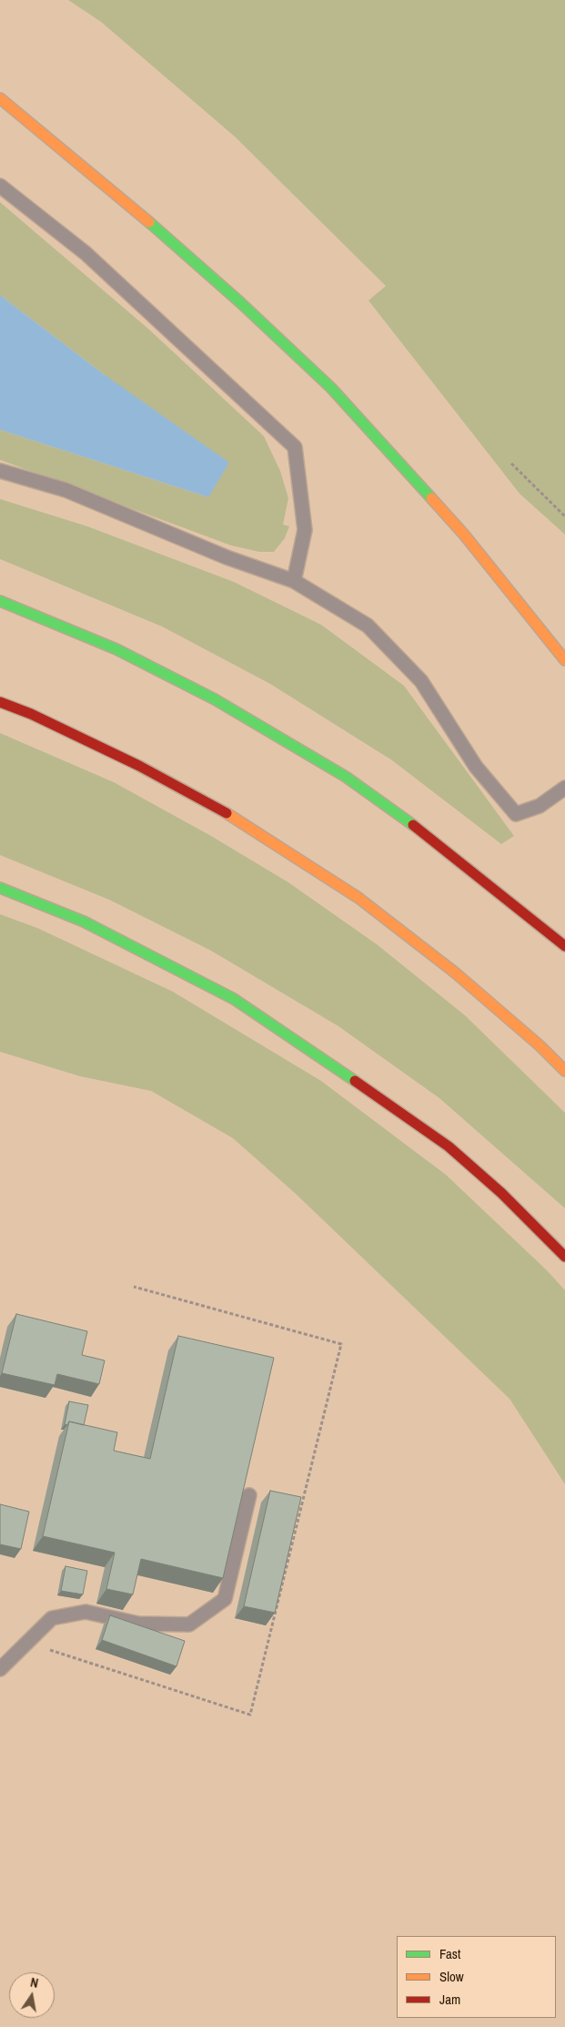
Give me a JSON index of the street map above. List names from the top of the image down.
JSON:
{
  "legend": ["Fast", "Slow", "Jam"],
  "north": "top"
}
